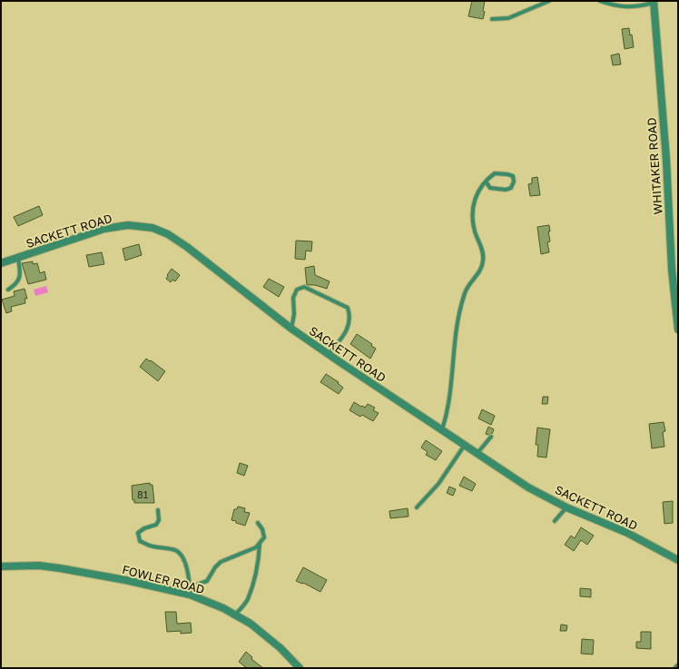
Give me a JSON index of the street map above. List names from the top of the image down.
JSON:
{
  "streets": {
    "street": ["WHITAKER ROAD", "SACKETT ROAD", "FOWLER ROAD"]
  },
  "house_numbers": ["81"]
}
